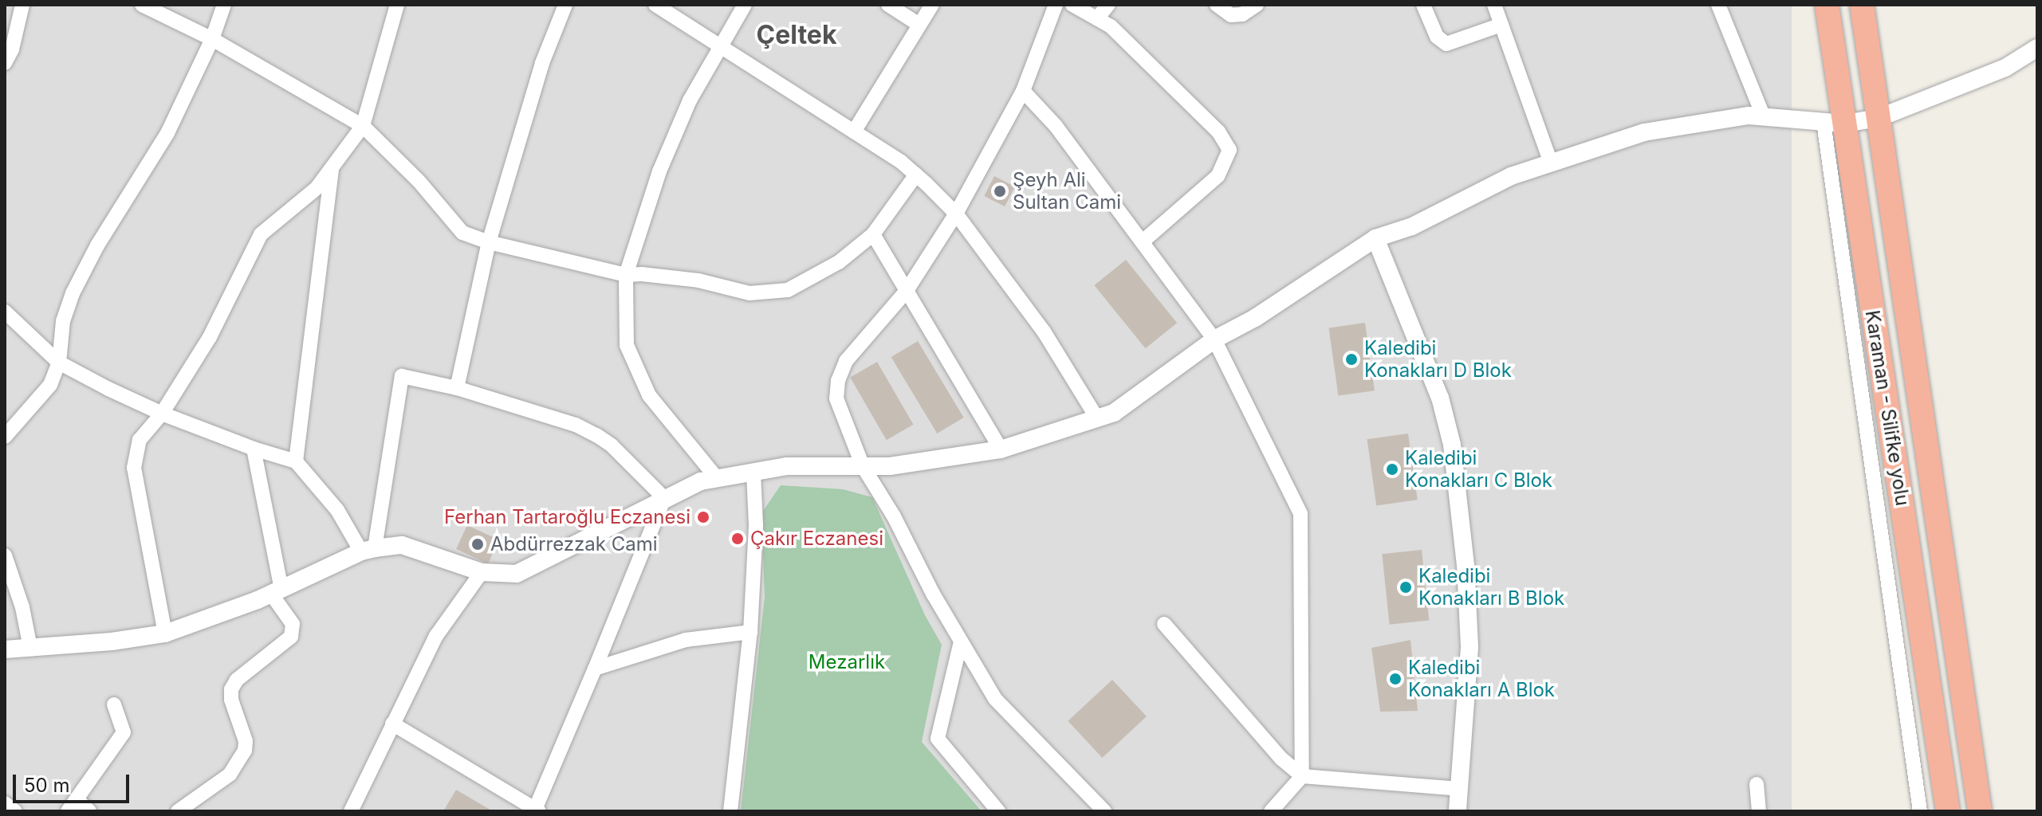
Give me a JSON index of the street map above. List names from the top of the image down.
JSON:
{
  "streets": {
    "highway": ["Karaman - Silifke yolu"]
  },
  "districts": ["Çeltek"],
  "parks": ["Mezarlık"],
  "places": [
    "Şeyh Ali Sultan Cami",
    "Kaledibi Konakları D Blok",
    "Kaledibi Konakları C Blok",
    "Ferhan Tartaroğlu Eczanesi",
    "Çakır Eczanesi",
    "Abdürrezzak Cami",
    "Kaledibi Konakları B Blok",
    "Kaledibi Konakları A Blok"
  ],
  "scale_bar": "50 m"
}
